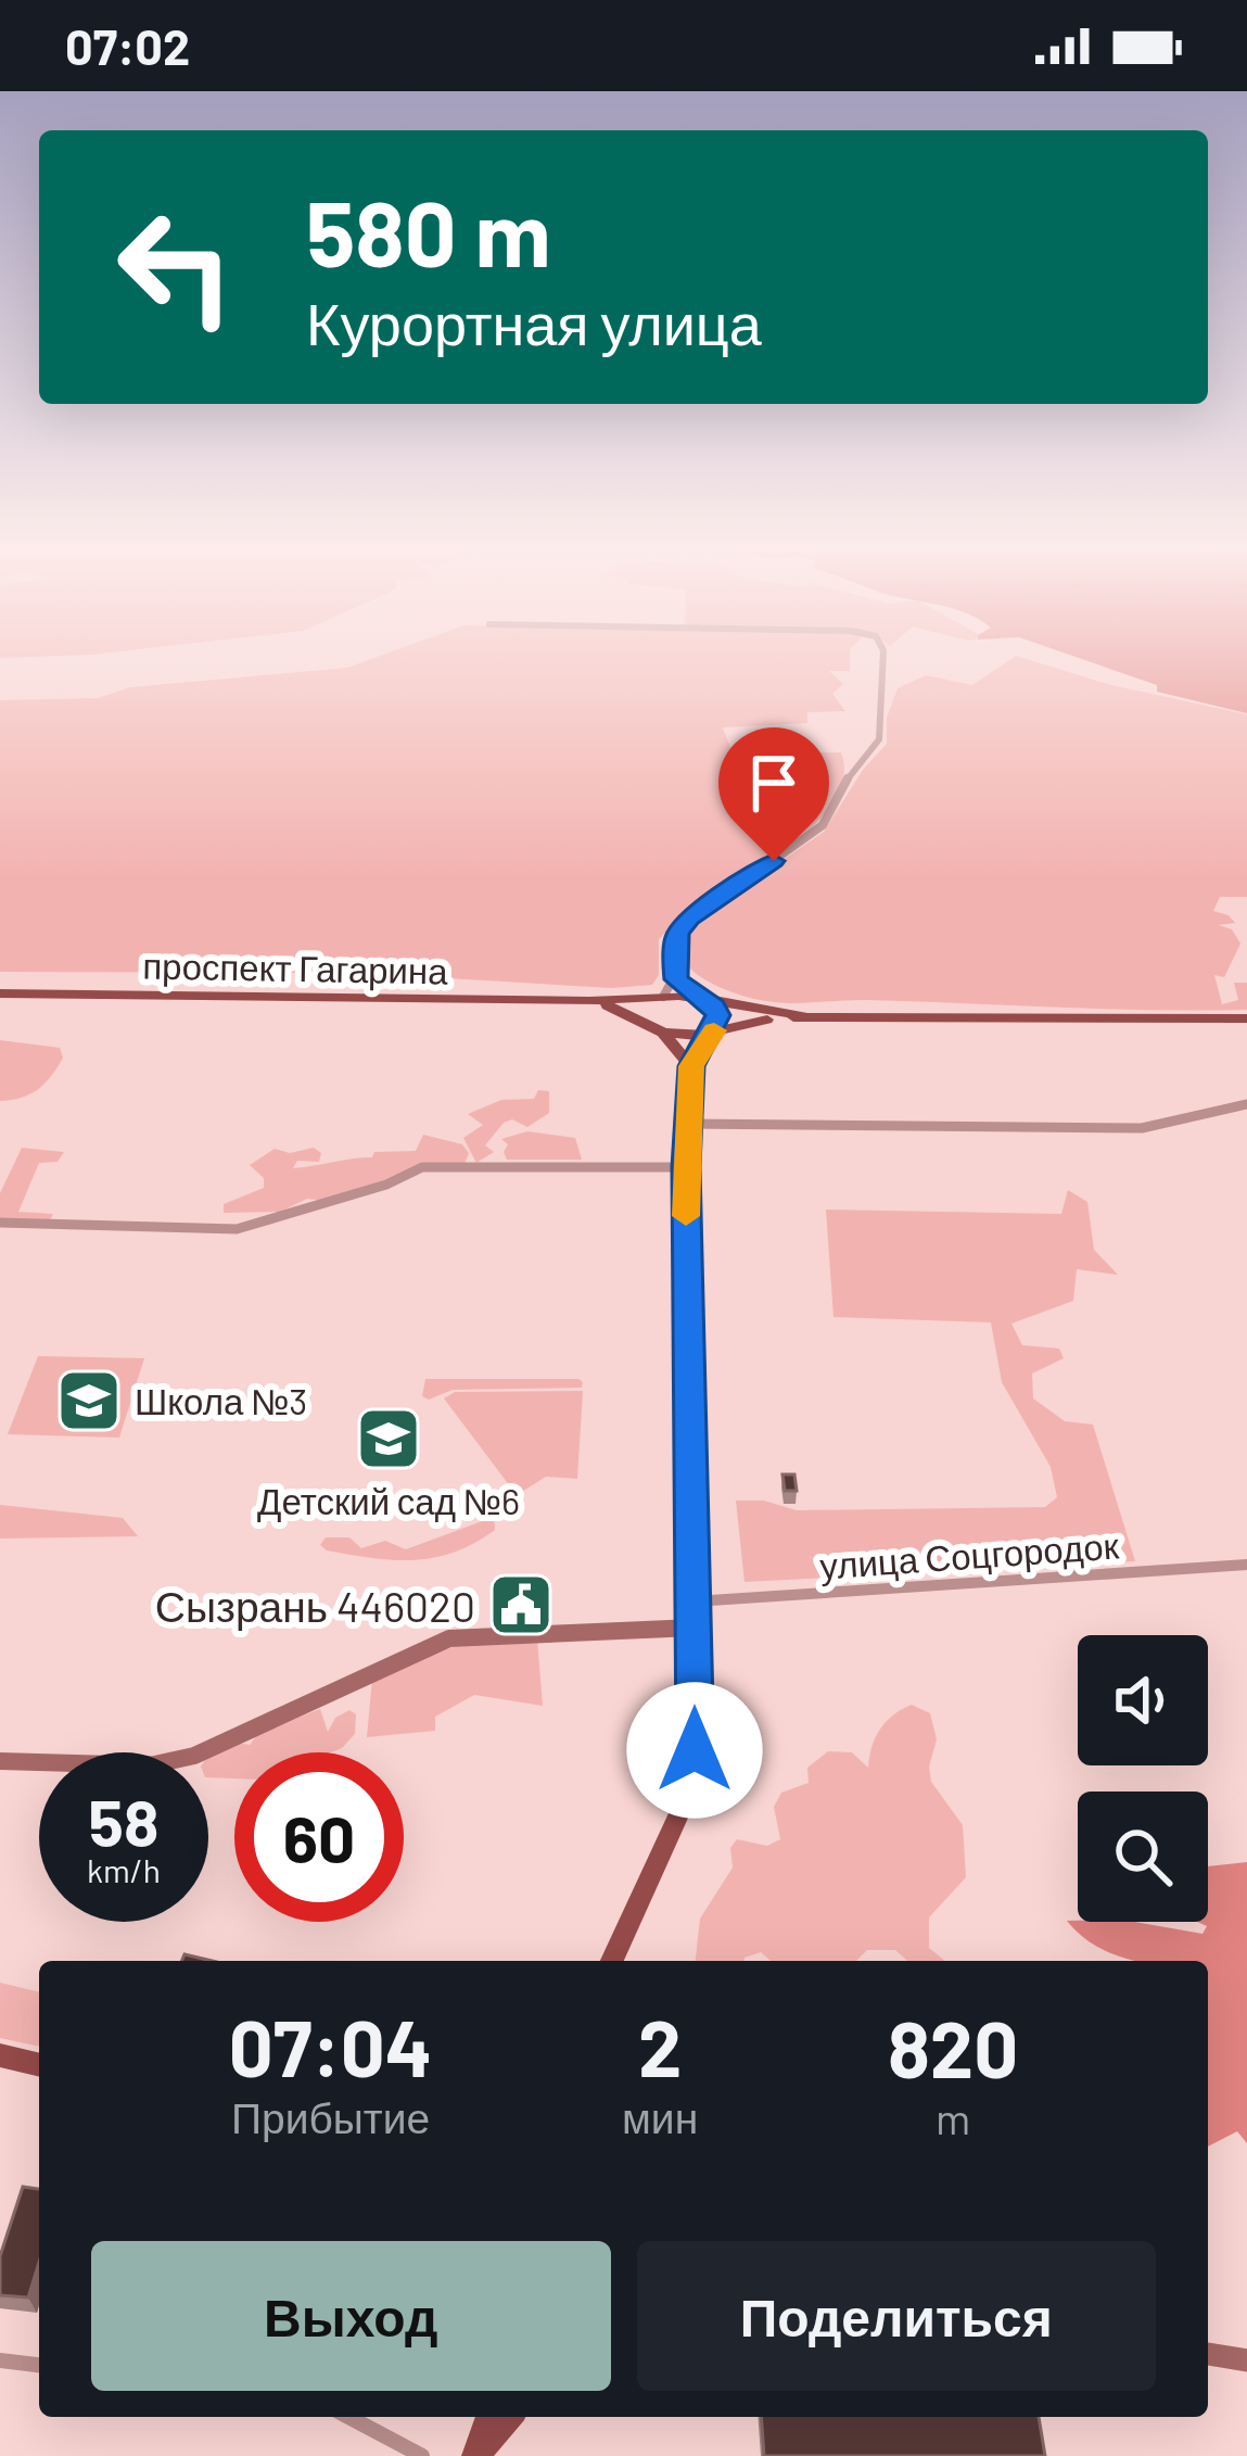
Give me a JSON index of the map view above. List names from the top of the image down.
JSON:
{
  "streets": {
    "main road": ["проспект Гагарина"],
    "street": ["улица Соцгородок"]
  },
  "places": {
    "school or university": ["Школа №3", "Детский сад №6"],
    "public building": ["Сызрань 446020"]
  },
  "page": {
    "status": "07:02",
    "turn": ["580 m", "Курортная улица"],
    "speed": "58 km/h",
    "limit": "60",
    "eta": [
      "07:04",
      "Прибытие",
      "2",
      "мин",
      "820",
      "m"
    ],
    "buttons": ["Выход", "Поделиться"]
  }
}
